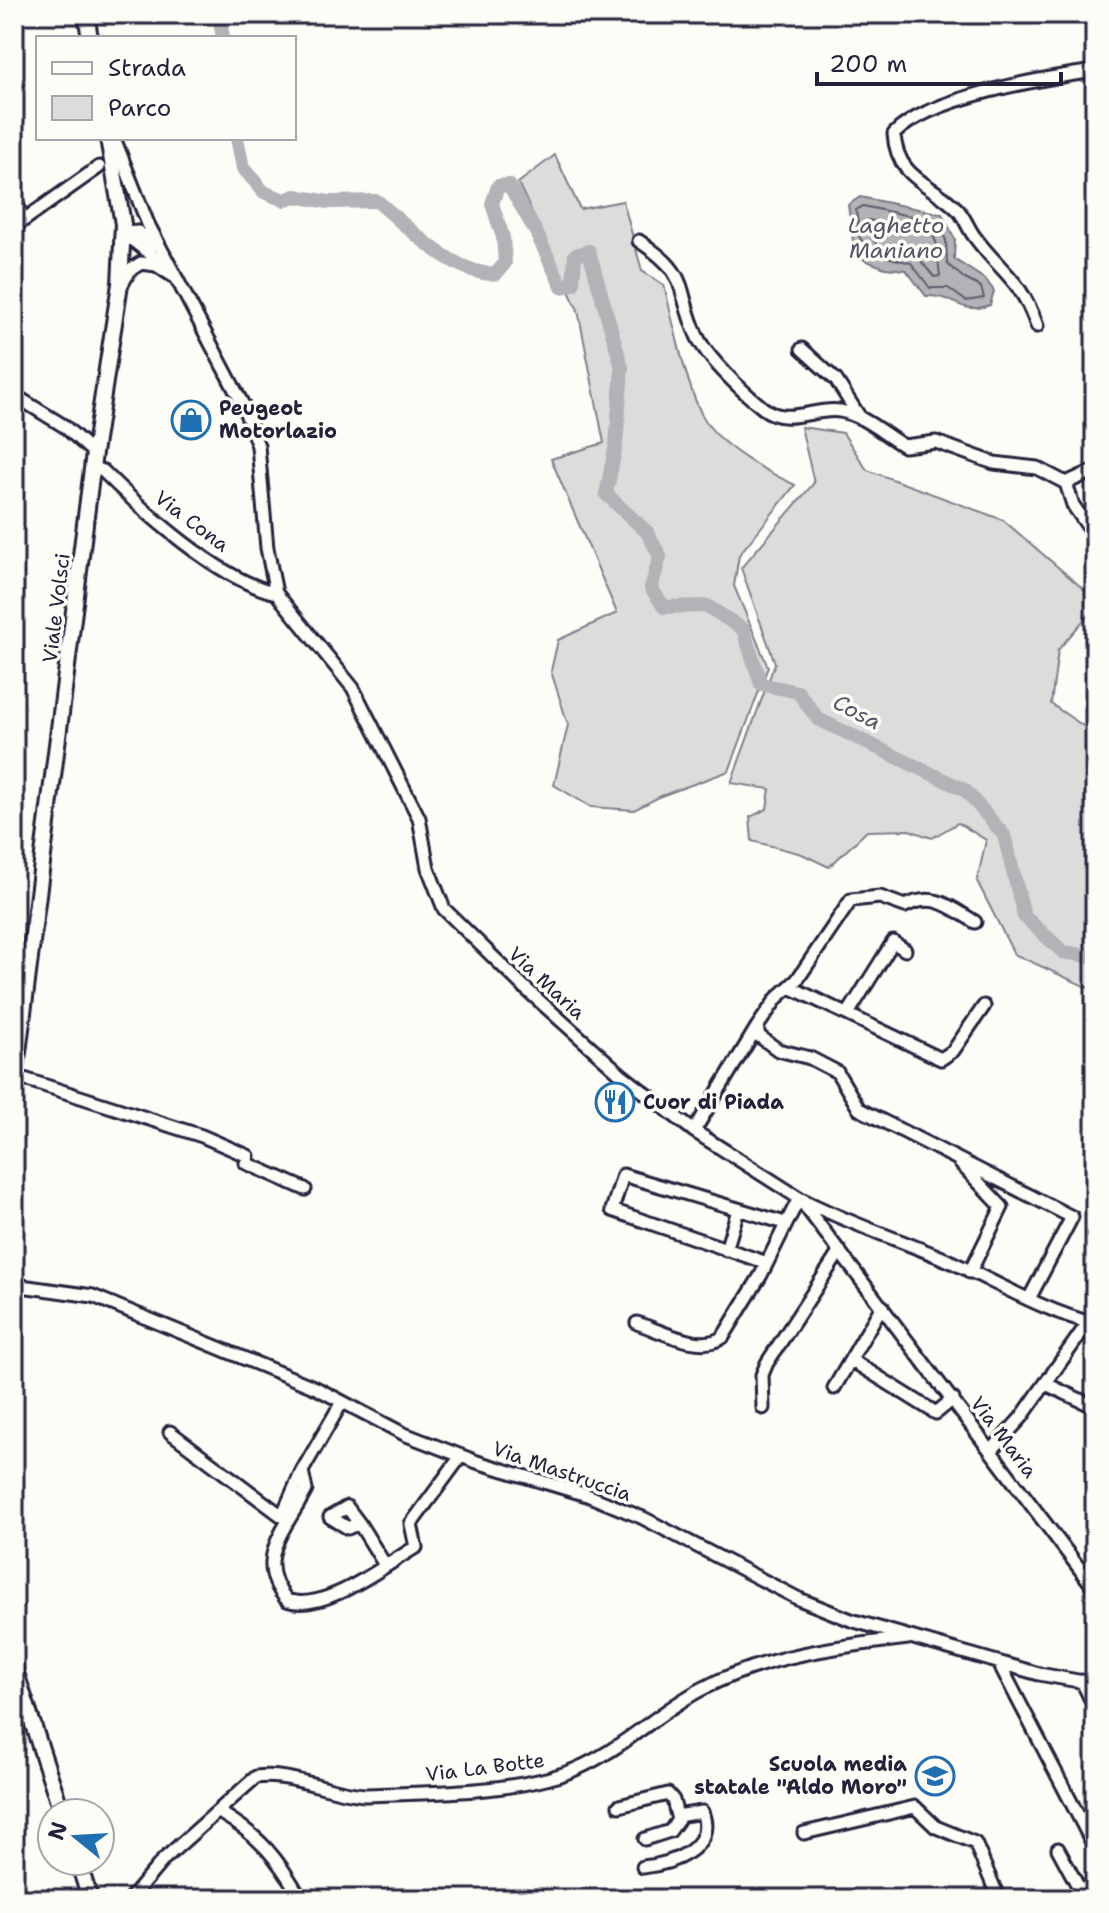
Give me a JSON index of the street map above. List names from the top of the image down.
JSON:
{
  "streets": {
    "main road": ["Viale Volsci"],
    "street": [
      "Via Cona",
      "Via Maria",
      "Via Mastruccia",
      "Via La Botte"
    ]
  },
  "crossings": [
    ["Via Cona", "Viale Volsci"],
    ["Via Cona", "Via Maria"],
    ["Via Mastruccia", "Via La Botte"]
  ],
  "water": ["Laghetto Maniano", "Cosa"],
  "places": {
    "shop": ["Peugeot Motorlazio"],
    "restaurant": ["Cuor di Piada"],
    "school or university": ["Scuola media statale \"Aldo Moro\""]
  },
  "legend": ["Strada", "Parco"],
  "scale_bar": "200 m",
  "north": "left"
}
